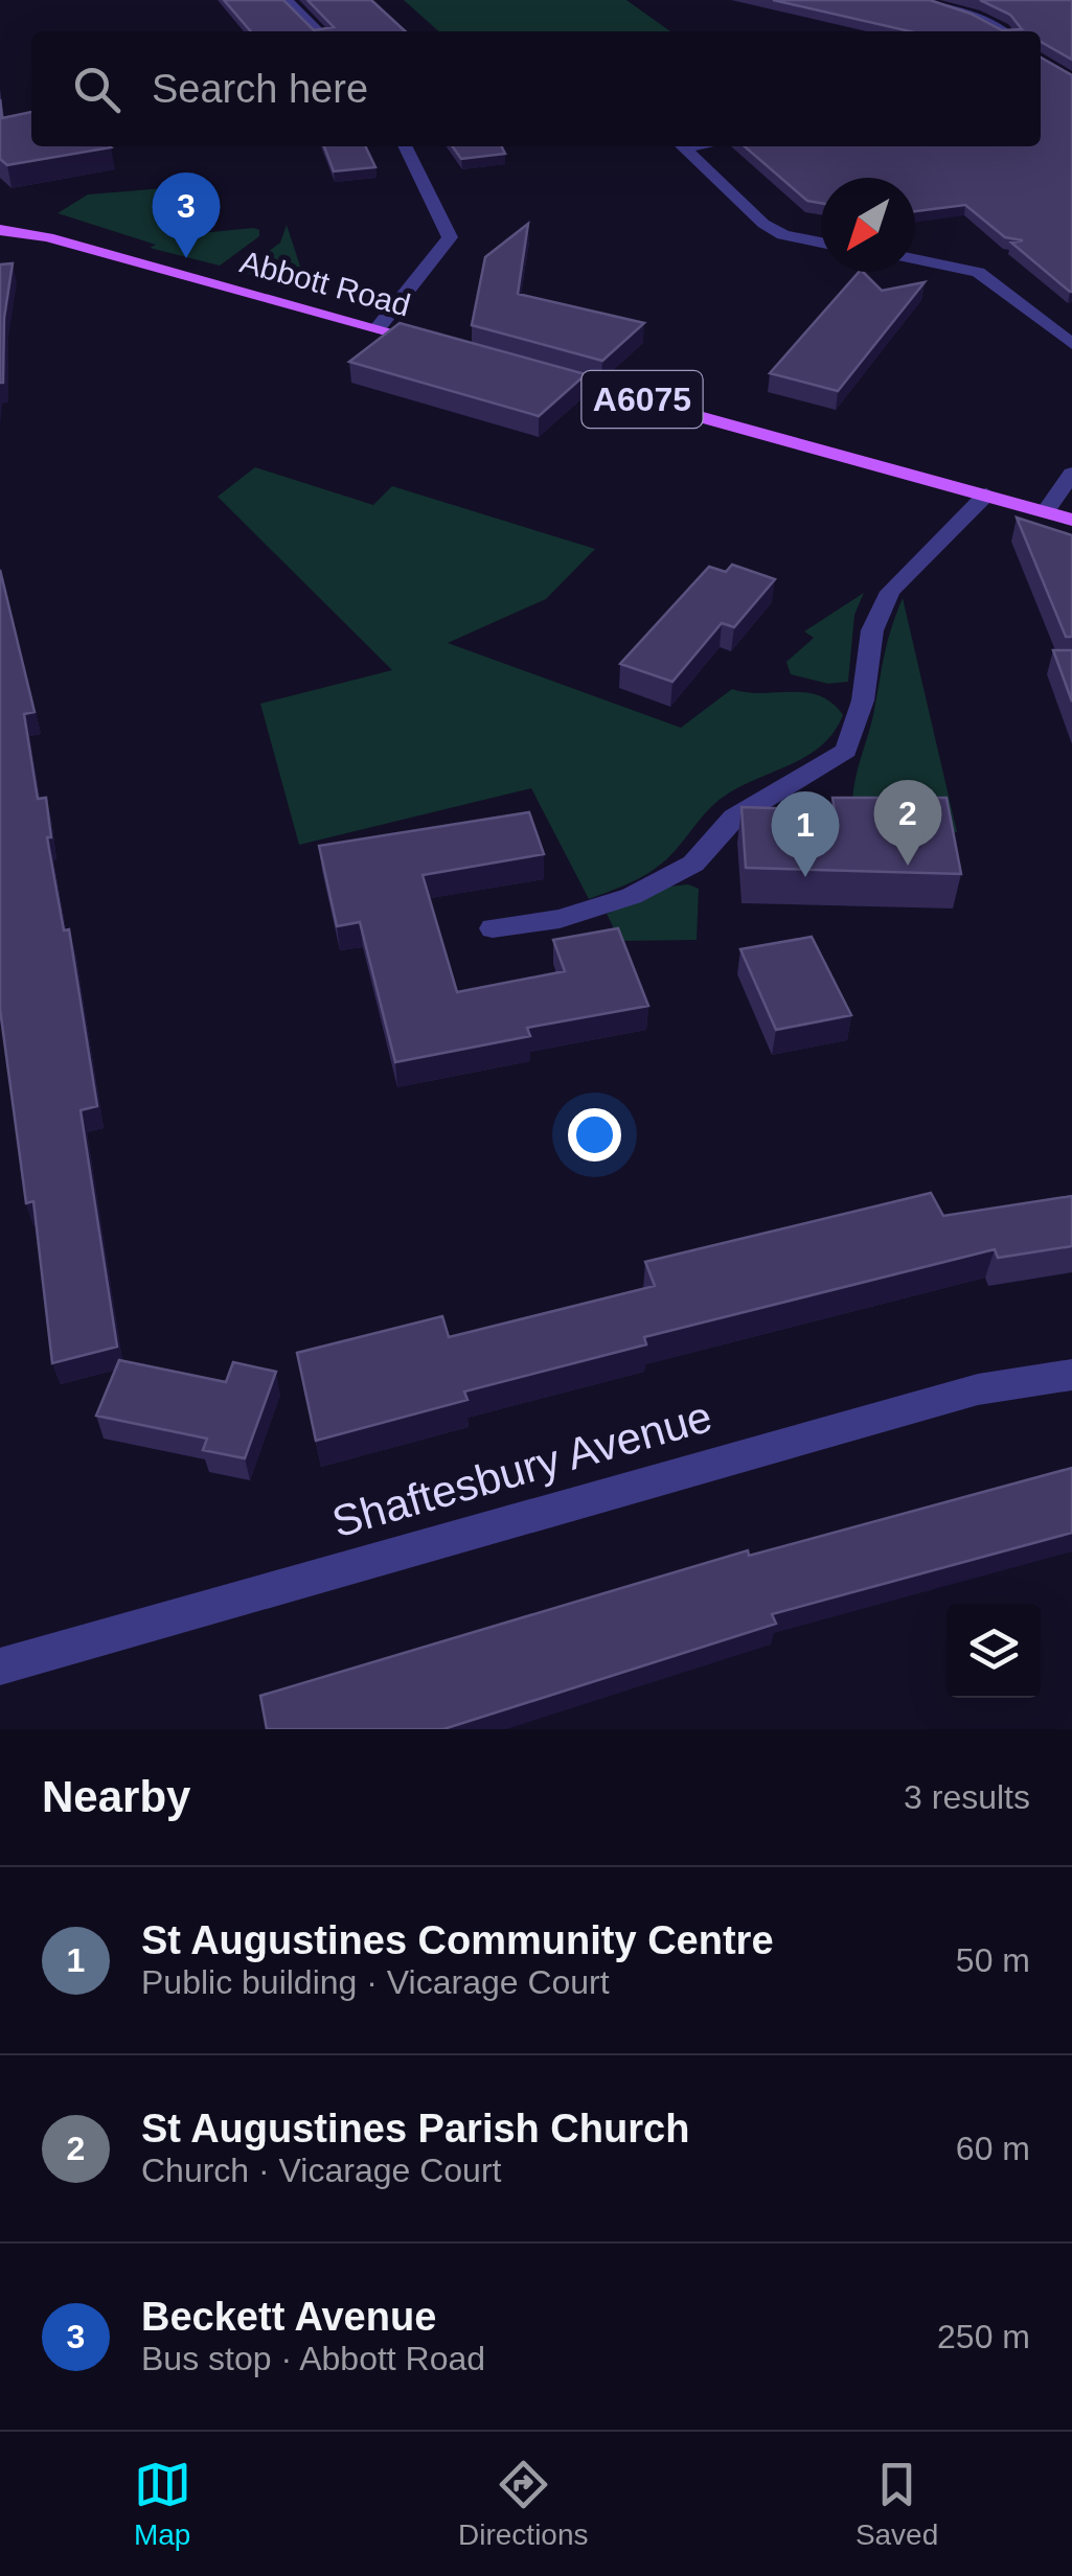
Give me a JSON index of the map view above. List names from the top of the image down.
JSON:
{
  "streets": {
    "main road": ["Abbott Road", "A6075"],
    "street": ["Shaftesbury Avenue"]
  },
  "north": "bottom left",
  "page": {
    "search": "Search here",
    "pins": ["3", "2", "1"],
    "heading": ["Nearby", "3 results"],
    "list": [
      {
        "mark": "1",
        "name": "St Augustines Community Centre",
        "note": "Public building · Vicarage Court",
        "value": "50 m"
      },
      {
        "mark": "2",
        "name": "St Augustines Parish Church",
        "note": "Church · Vicarage Court",
        "value": "60 m"
      },
      {
        "mark": "3",
        "name": "Beckett Avenue",
        "note": "Bus stop · Abbott Road",
        "value": "250 m"
      }
    ],
    "nav": ["Map", "Directions", "Saved"]
  }
}
